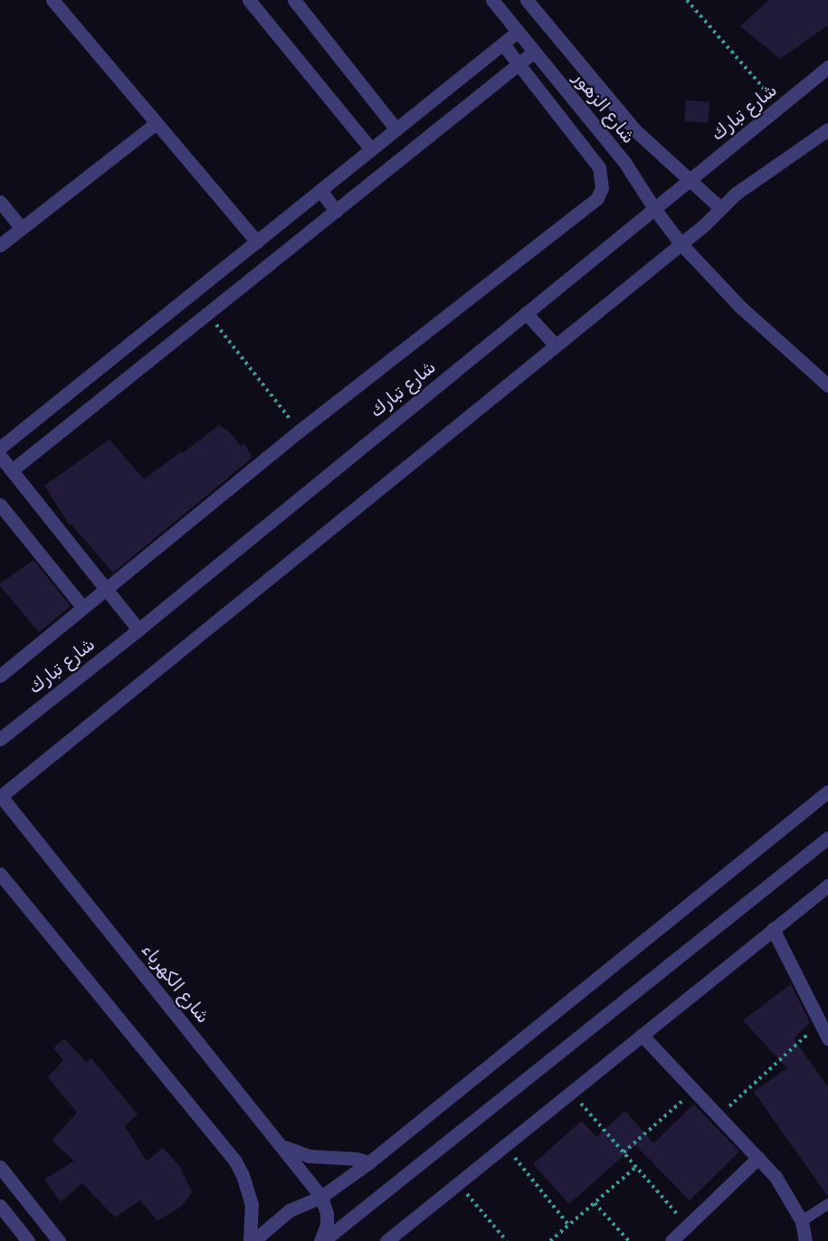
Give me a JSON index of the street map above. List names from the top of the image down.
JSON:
{
  "streets": {
    "street": ["شارع الزهور", "شارع تبارك", "شارع الكهرباء"]
  },
  "crossings": [
    ["شارع الزهور", "شارع تبارك"]
  ]
}
